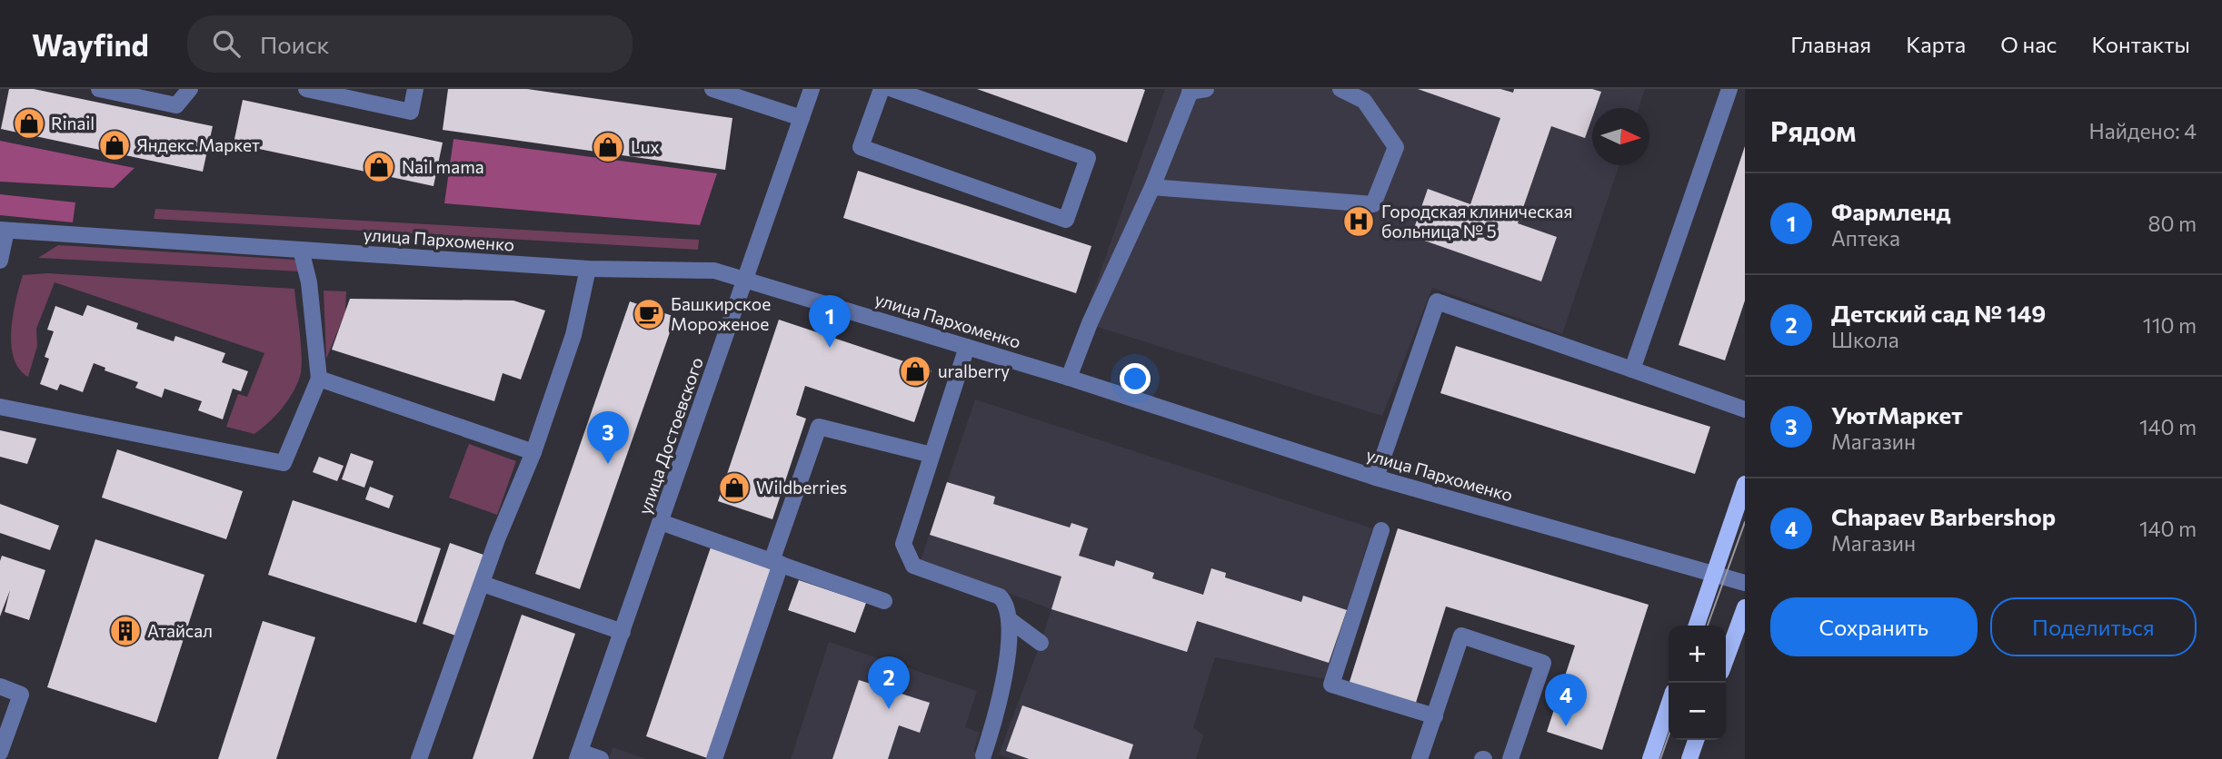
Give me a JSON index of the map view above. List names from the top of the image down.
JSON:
{
  "streets": {
    "street": ["улица Пархоменко", "улица Достоевского"]
  },
  "crossings": [
    ["улица Пархоменко", "улица Достоевского"]
  ],
  "places": {
    "shop": [
      "Rinail",
      "Яндекс.Маркет",
      "Lux",
      "Nail mama",
      "uralberry",
      "Wildberries"
    ],
    "hospital": ["Городская клиническая больница № 5"],
    "cafe": ["Башкирское Мороженое"],
    "building": ["Атайсал"]
  },
  "north": "right",
  "page": {
    "header": "Wayfind",
    "search": "Поиск",
    "nav": [
      "Главная",
      "Карта",
      "О нас",
      "Контакты"
    ],
    "heading": ["Рядом", "Найдено: 4"],
    "list": [
      {
        "mark": "1",
        "name": "Фармленд",
        "note": "Аптека",
        "value": "80 m"
      },
      {
        "mark": "2",
        "name": "Детский сад № 149",
        "note": "Школа",
        "value": "110 m"
      },
      {
        "mark": "3",
        "name": "УютМаркет",
        "note": "Магазин",
        "value": "140 m"
      },
      {
        "mark": "4",
        "name": "Chapaev Barbershop",
        "note": "Магазин",
        "value": "140 m"
      }
    ],
    "pins": [
      "1",
      "3",
      "2",
      "4"
    ],
    "buttons": ["Сохранить", "Поделиться"],
    "map_buttons": ["+", "−"]
  }
}
